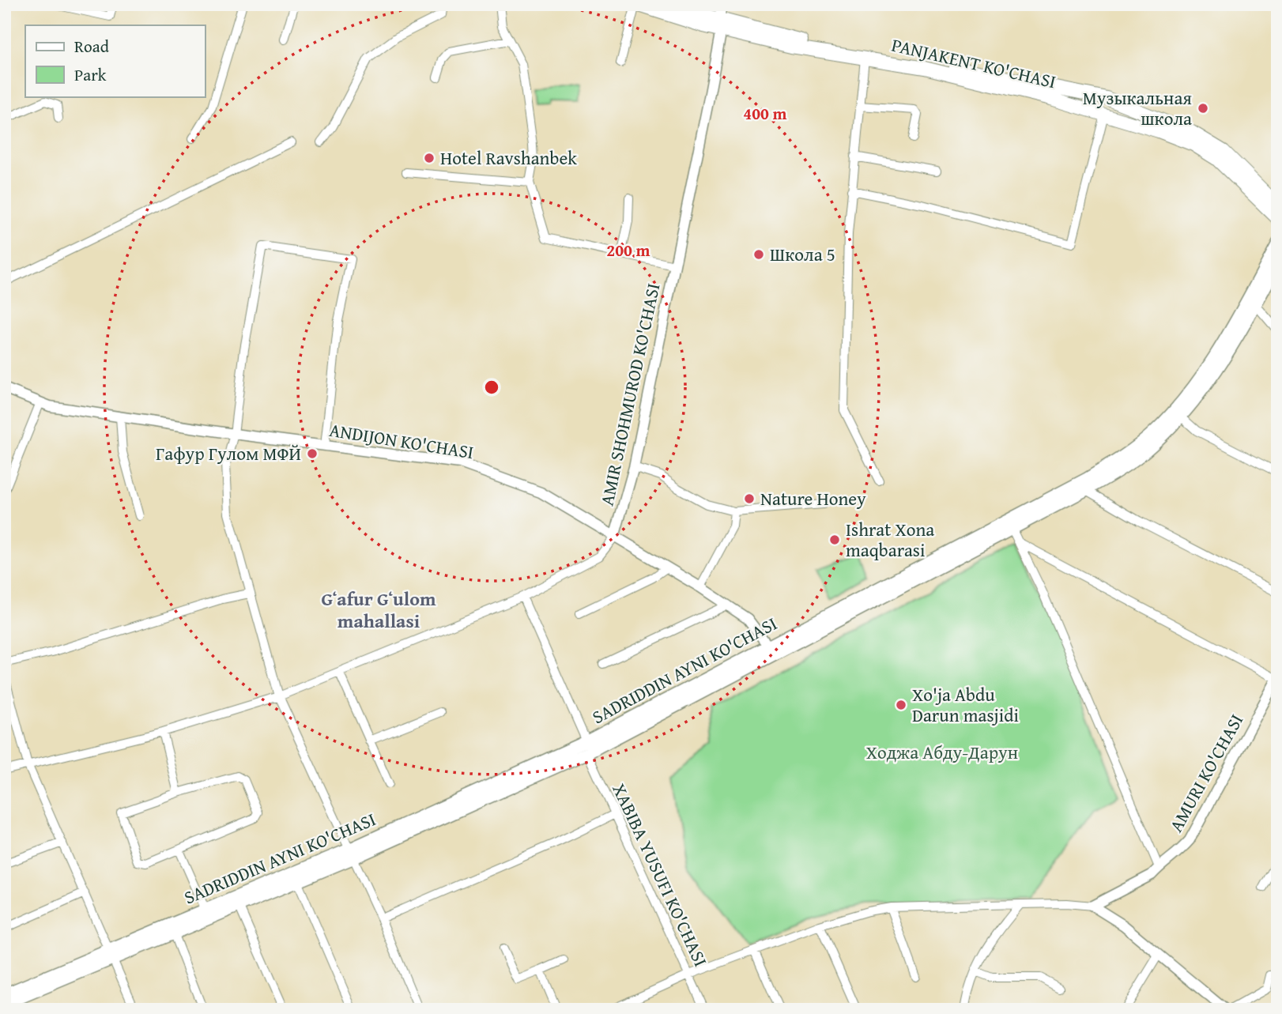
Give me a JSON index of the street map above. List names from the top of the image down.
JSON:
{
  "streets": {
    "main road": ["PANJAKENT KO'CHASI", "SADRIDDIN AYNI KO'CHASI"],
    "street": [
      "AMIR SHOHMUROD KO'CHASI",
      "ANDIJON KO'CHASI",
      "AMURI KO'CHASI",
      "XABIBA YUSUFI KO'CHASI"
    ]
  },
  "crossings": [
    ["PANJAKENT KO'CHASI", "AMIR SHOHMUROD KO'CHASI"],
    ["AMIR SHOHMUROD KO'CHASI", "ANDIJON KO'CHASI"],
    ["ANDIJON KO'CHASI", "SADRIDDIN AYNI KO'CHASI"],
    ["SADRIDDIN AYNI KO'CHASI", "XABIBA YUSUFI KO'CHASI"]
  ],
  "districts": ["Gʻafur Gʻulom mahallasi"],
  "parks": ["Ходжа Абду-Дарун"],
  "places": [
    "Музыкальная школа",
    "Hotel Ravshanbek",
    "Школа 5",
    "Гафур Гулом МФЙ",
    "Nature Honey",
    "Ishrat Хоnа mаqbаrasi",
    "Xo'ja Abdu Darun masjidi"
  ],
  "legend": ["Road", "Park"],
  "rings": ["400 m", "200 m"]
}
